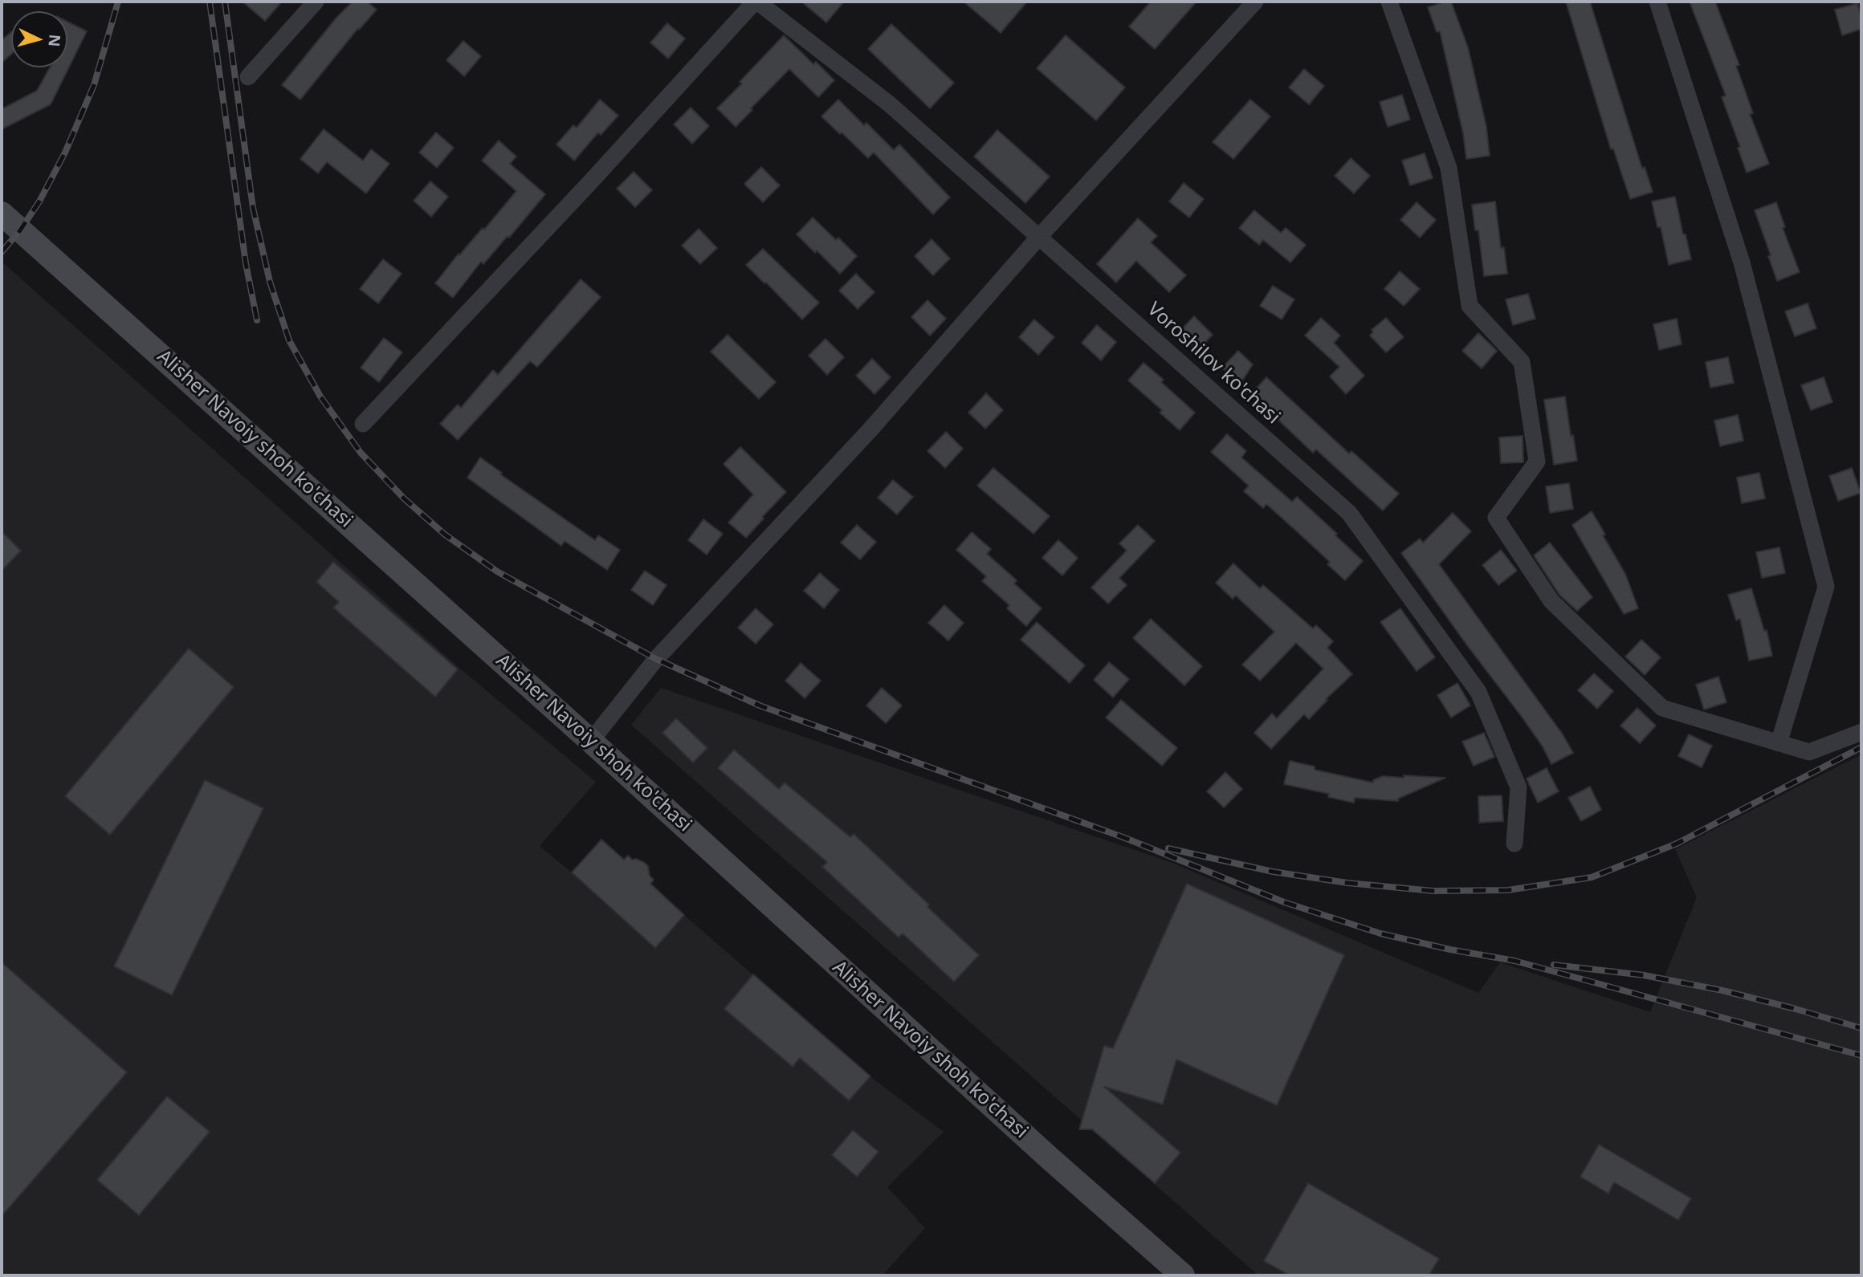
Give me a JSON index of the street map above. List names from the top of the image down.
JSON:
{
  "streets": {
    "street": ["Voroshilov ko'chasi", "Alisher Navoiy shoh ko'chasi"]
  },
  "north": "right"
}
